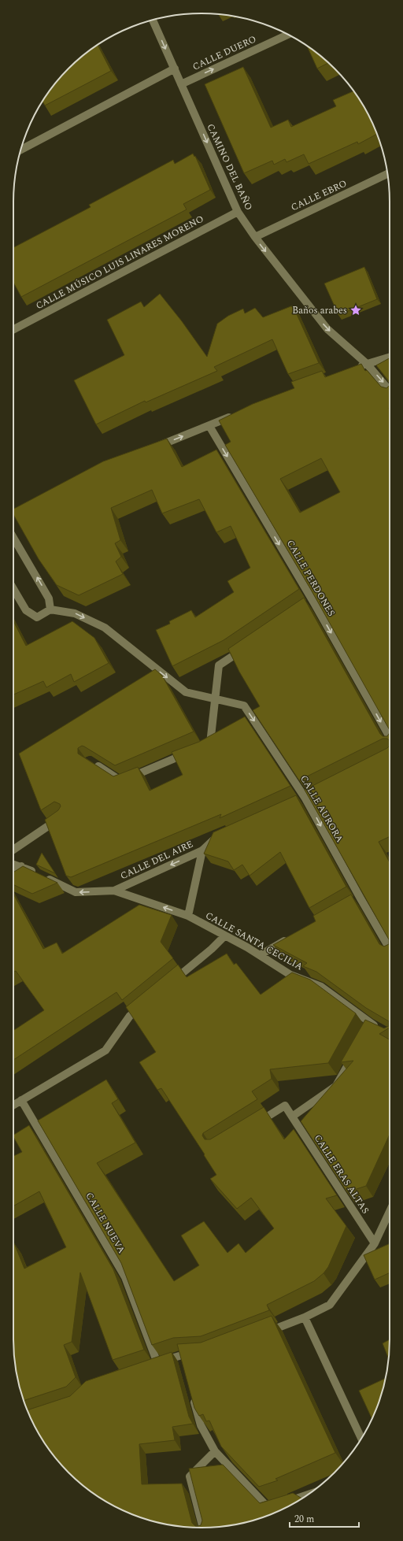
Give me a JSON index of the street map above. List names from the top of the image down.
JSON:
{
  "streets": {
    "street": [
      "CALLE DUERO",
      "CAMINO DEL BAÑO",
      "CALLE EBRO",
      "CALLE MÚSICO LUIS LINARES MORENO",
      "CALLE PERDONES",
      "CALLE AURORA",
      "CALLE DEL AIRE",
      "CALLE SANTA CECILIA",
      "CALLE ERAS ALTAS",
      "CALLE NUEVA"
    ]
  },
  "crossings": [
    ["CALLE DUERO", "CAMINO DEL BAÑO"],
    ["CAMINO DEL BAÑO", "CALLE EBRO"],
    ["CAMINO DEL BAÑO", "CALLE MÚSICO LUIS LINARES MORENO"],
    ["CALLE DEL AIRE", "CALLE SANTA CECILIA"]
  ],
  "one_way": [
    "CALLE DUERO",
    "CAMINO DEL BAÑO",
    "CALLE PERDONES",
    "CALLE AURORA",
    "CALLE DEL AIRE"
  ],
  "places": {
    "place": ["Baños arabes"]
  },
  "scale_bar": "20 m"
}
